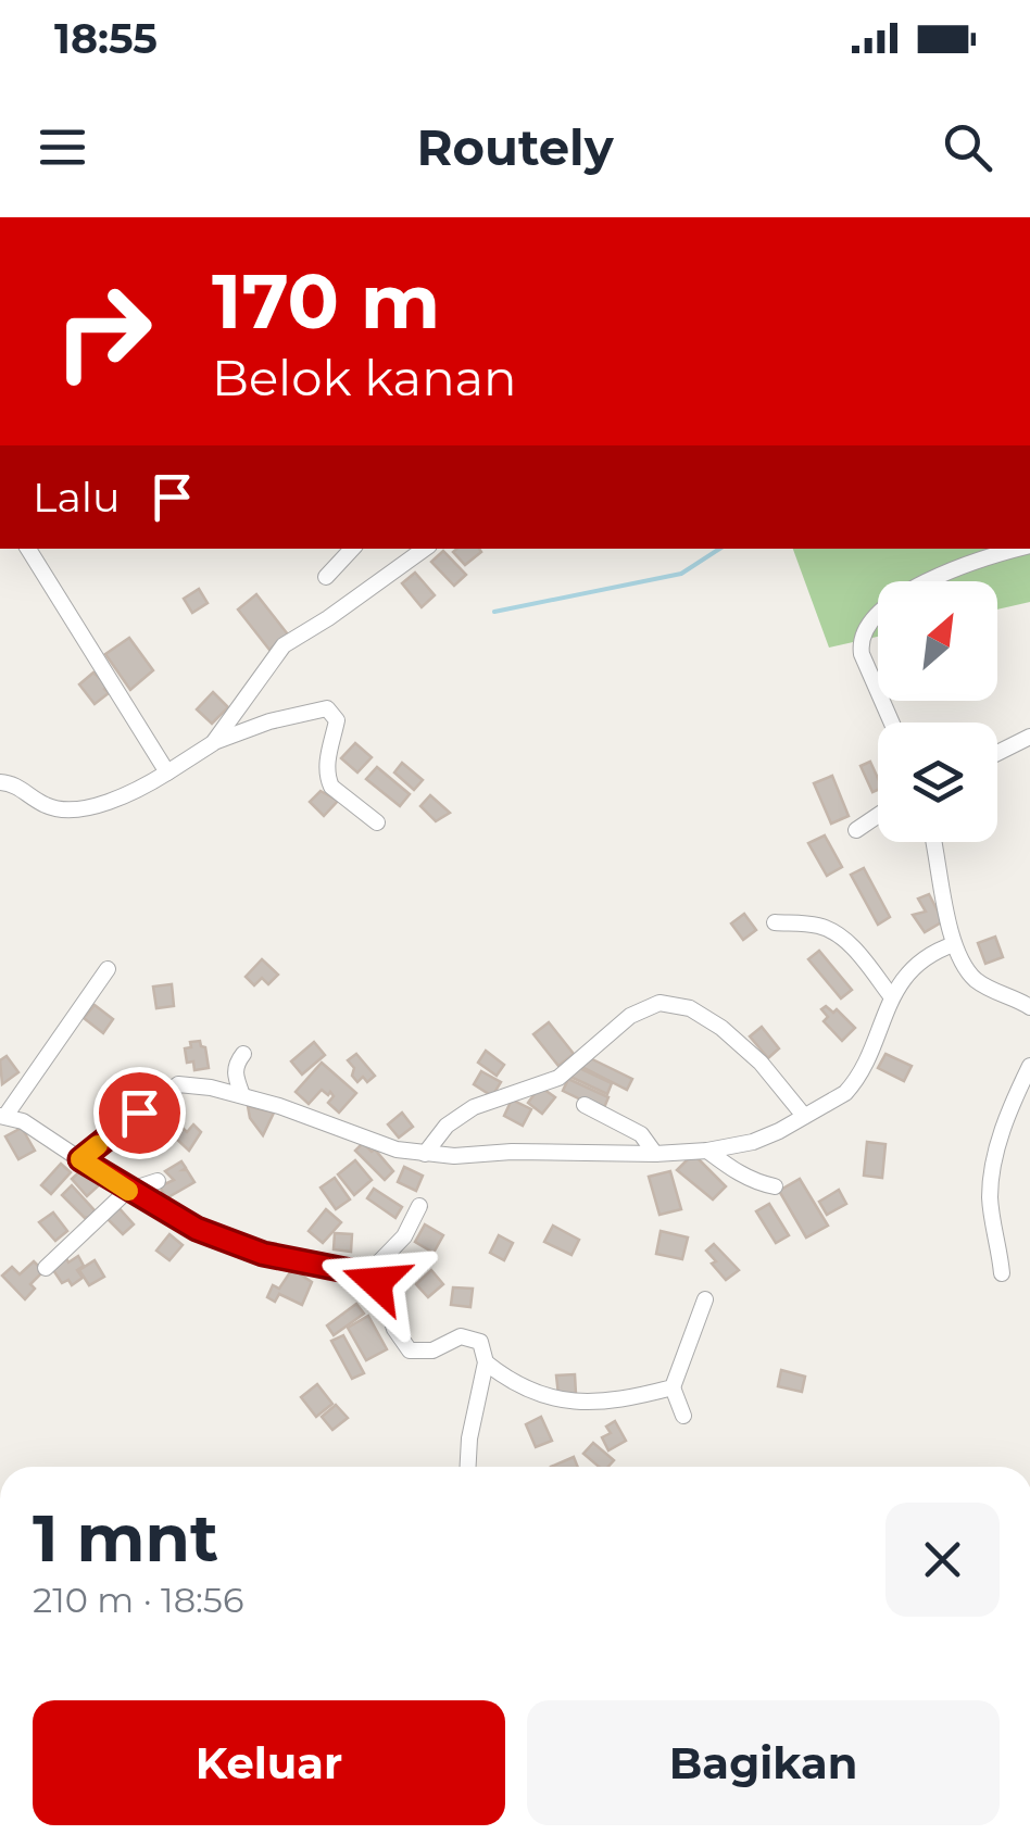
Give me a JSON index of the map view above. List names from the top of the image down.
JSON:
{
  "north": "top right",
  "page": {
    "status": "18:55",
    "header": "Routely",
    "turn": ["170 m", "Belok kanan"],
    "then": "Lalu",
    "heading": ["1 mnt", "210 m · 18:56"],
    "buttons": ["Keluar", "Bagikan"]
  }
}
